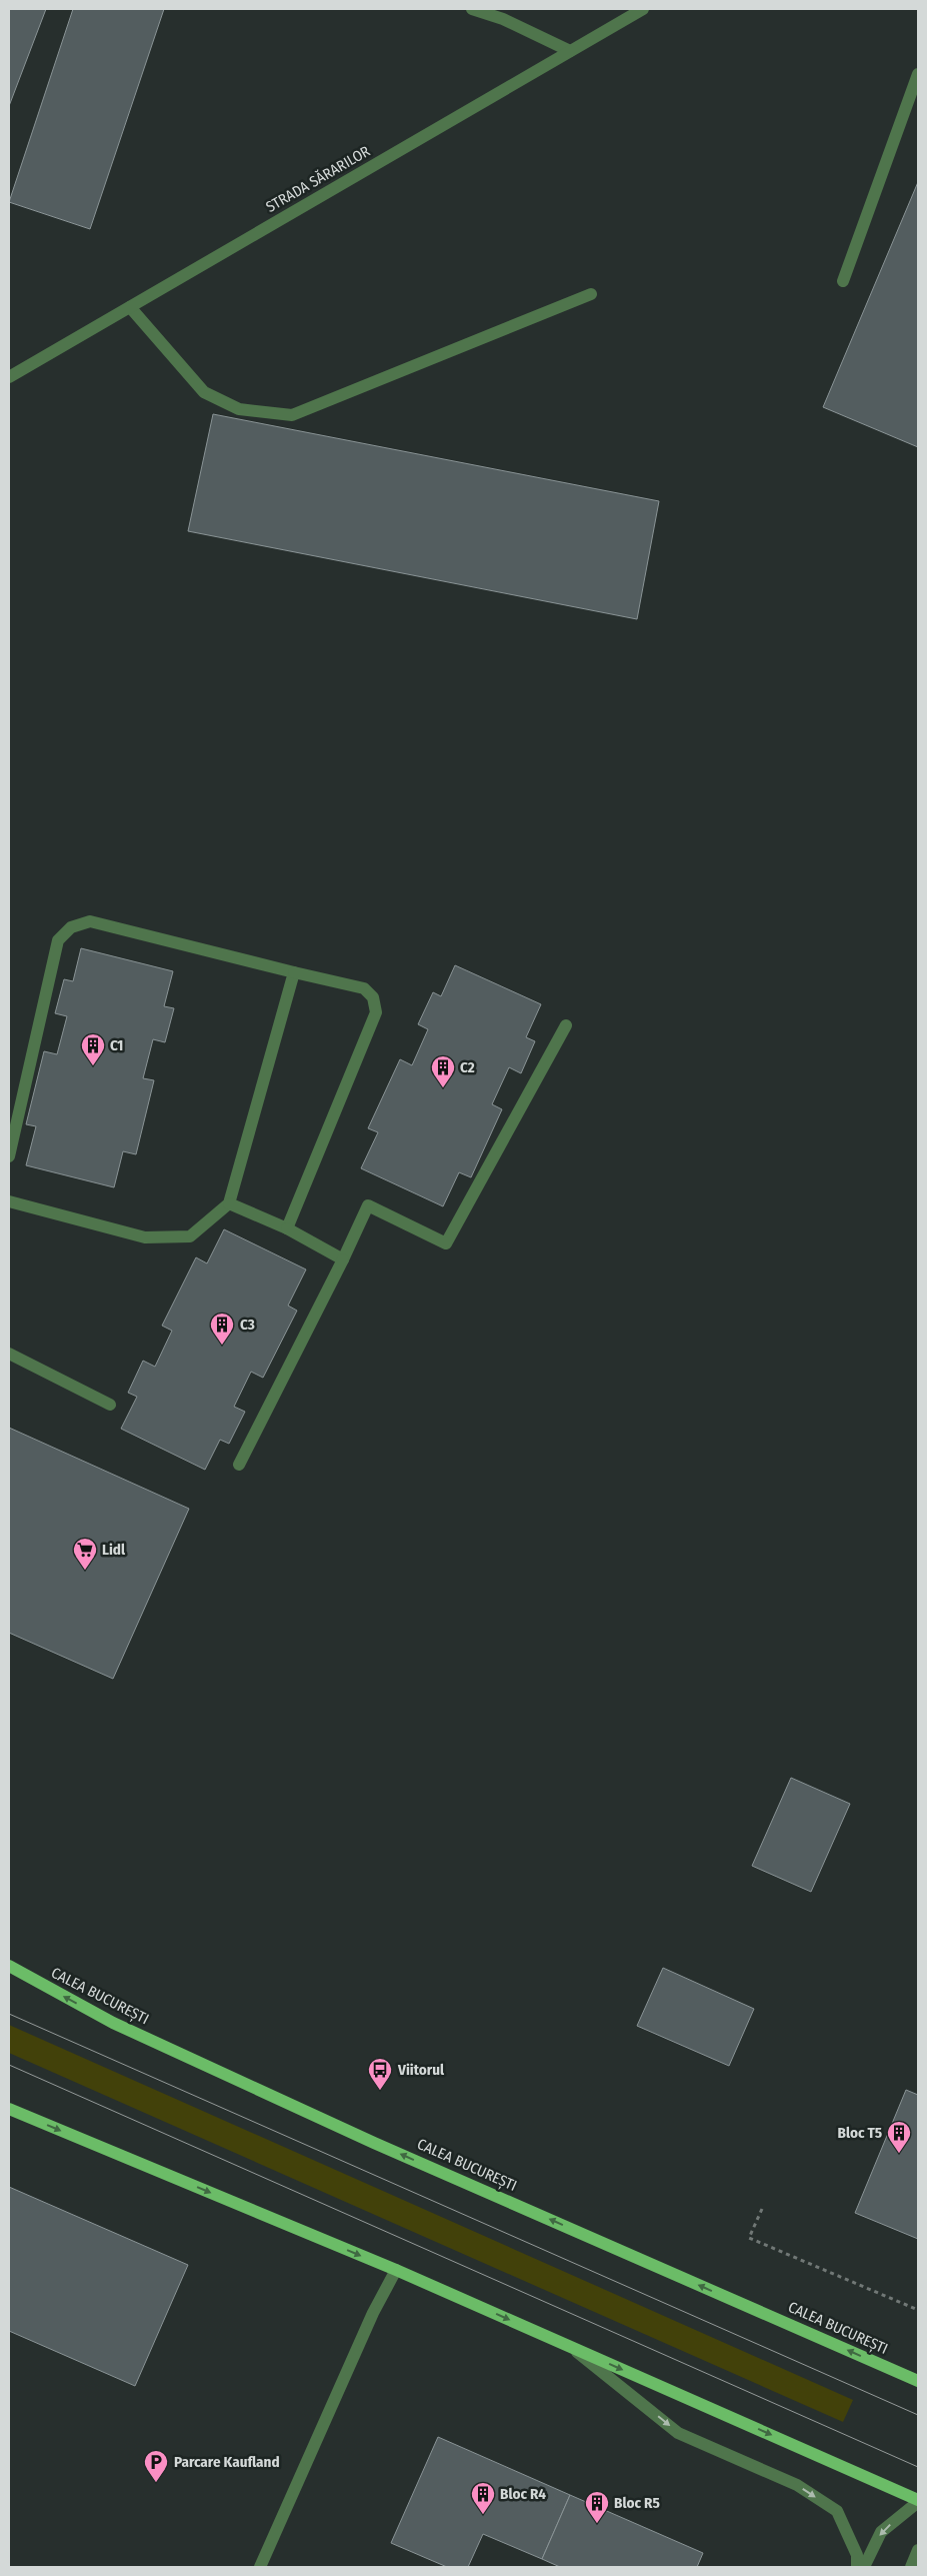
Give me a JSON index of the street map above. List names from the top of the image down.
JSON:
{
  "streets": {
    "main road": ["CALEA BUCUREȘTI"],
    "street": ["STRADA SĂRARILOR"]
  },
  "places": {
    "building": [
      "C1",
      "C2",
      "C3",
      "Bloc T5",
      "Bloc R4",
      "Bloc R5"
    ],
    "supermarket": ["Lidl"],
    "bus stop": ["Viitorul"],
    "parking": ["Parcare Kaufland"]
  }
}
